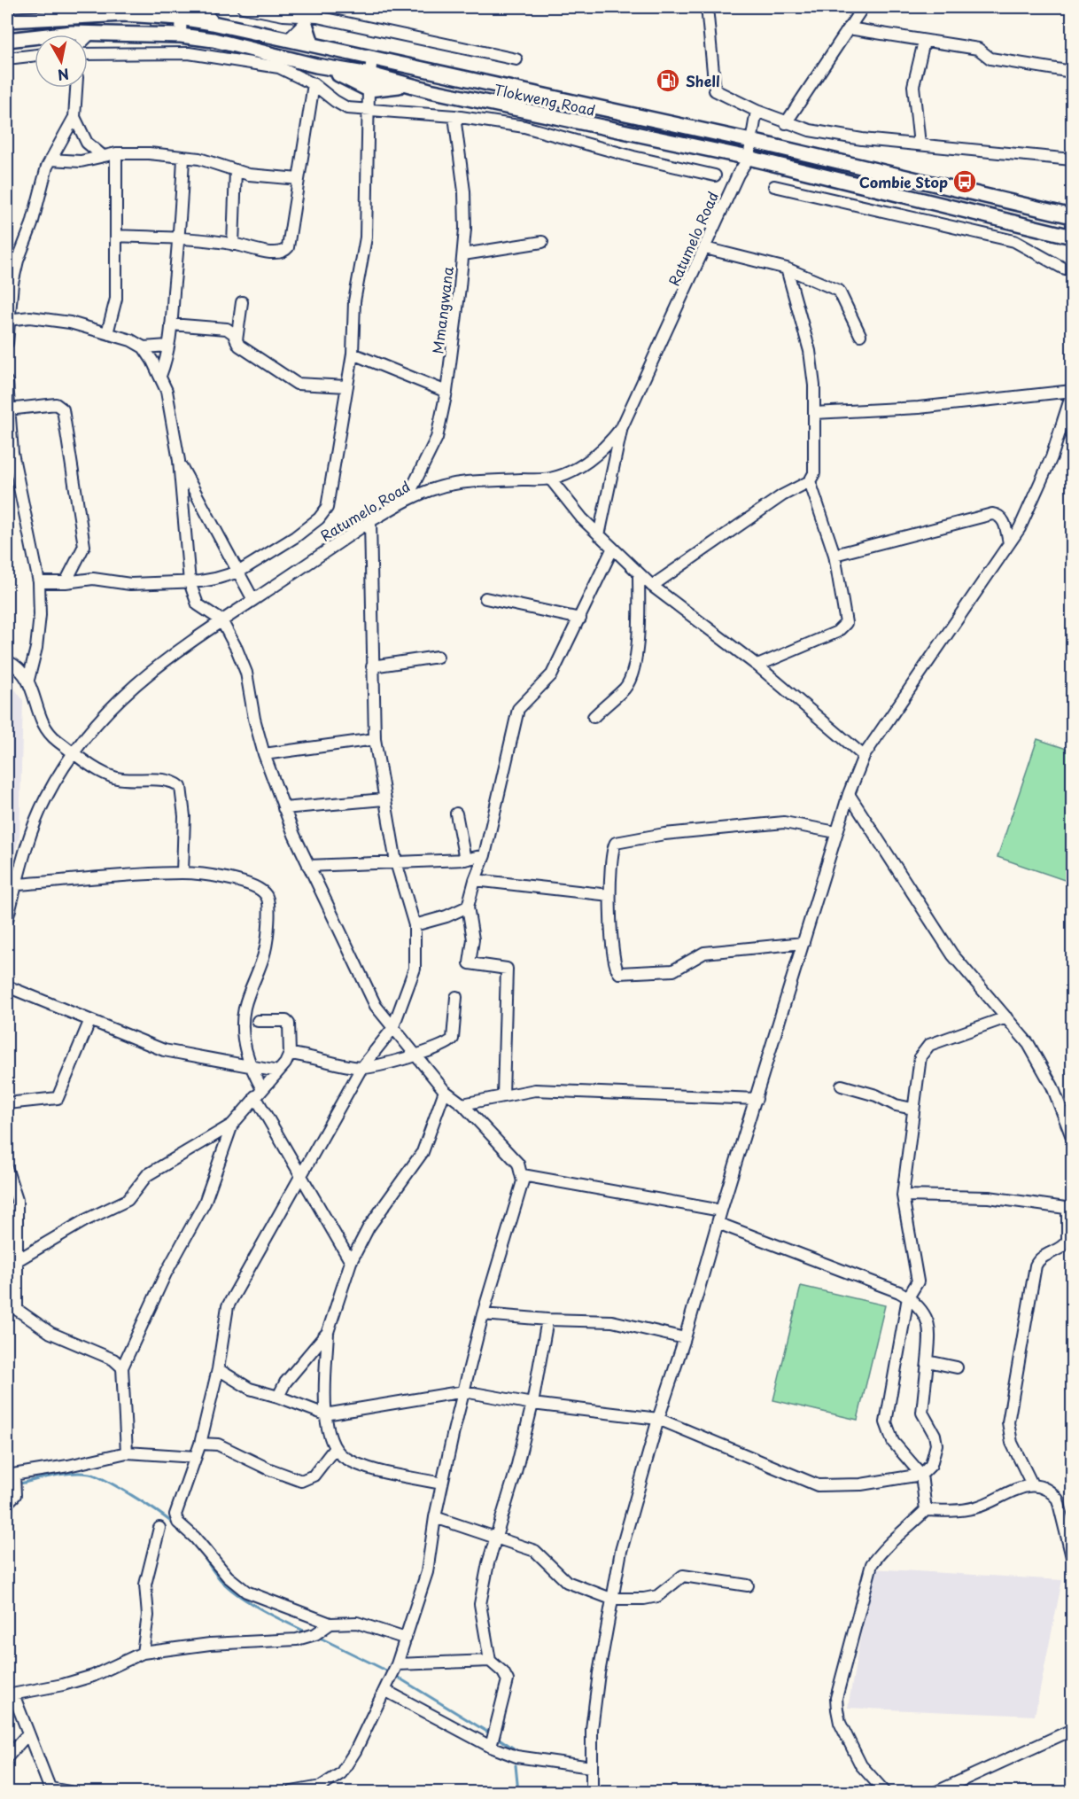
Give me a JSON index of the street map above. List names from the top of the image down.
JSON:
{
  "streets": {
    "main road": ["Tlokweng Road"],
    "street": ["Ratumelo Road", "Mmangwana"]
  },
  "crossings": [
    ["Tlokweng Road", "Ratumelo Road"],
    ["Ratumelo Road", "Mmangwana"]
  ],
  "places": {
    "fuel station": ["Shell"],
    "bus stop": ["Combie Stop"]
  },
  "north": "bottom"
}
